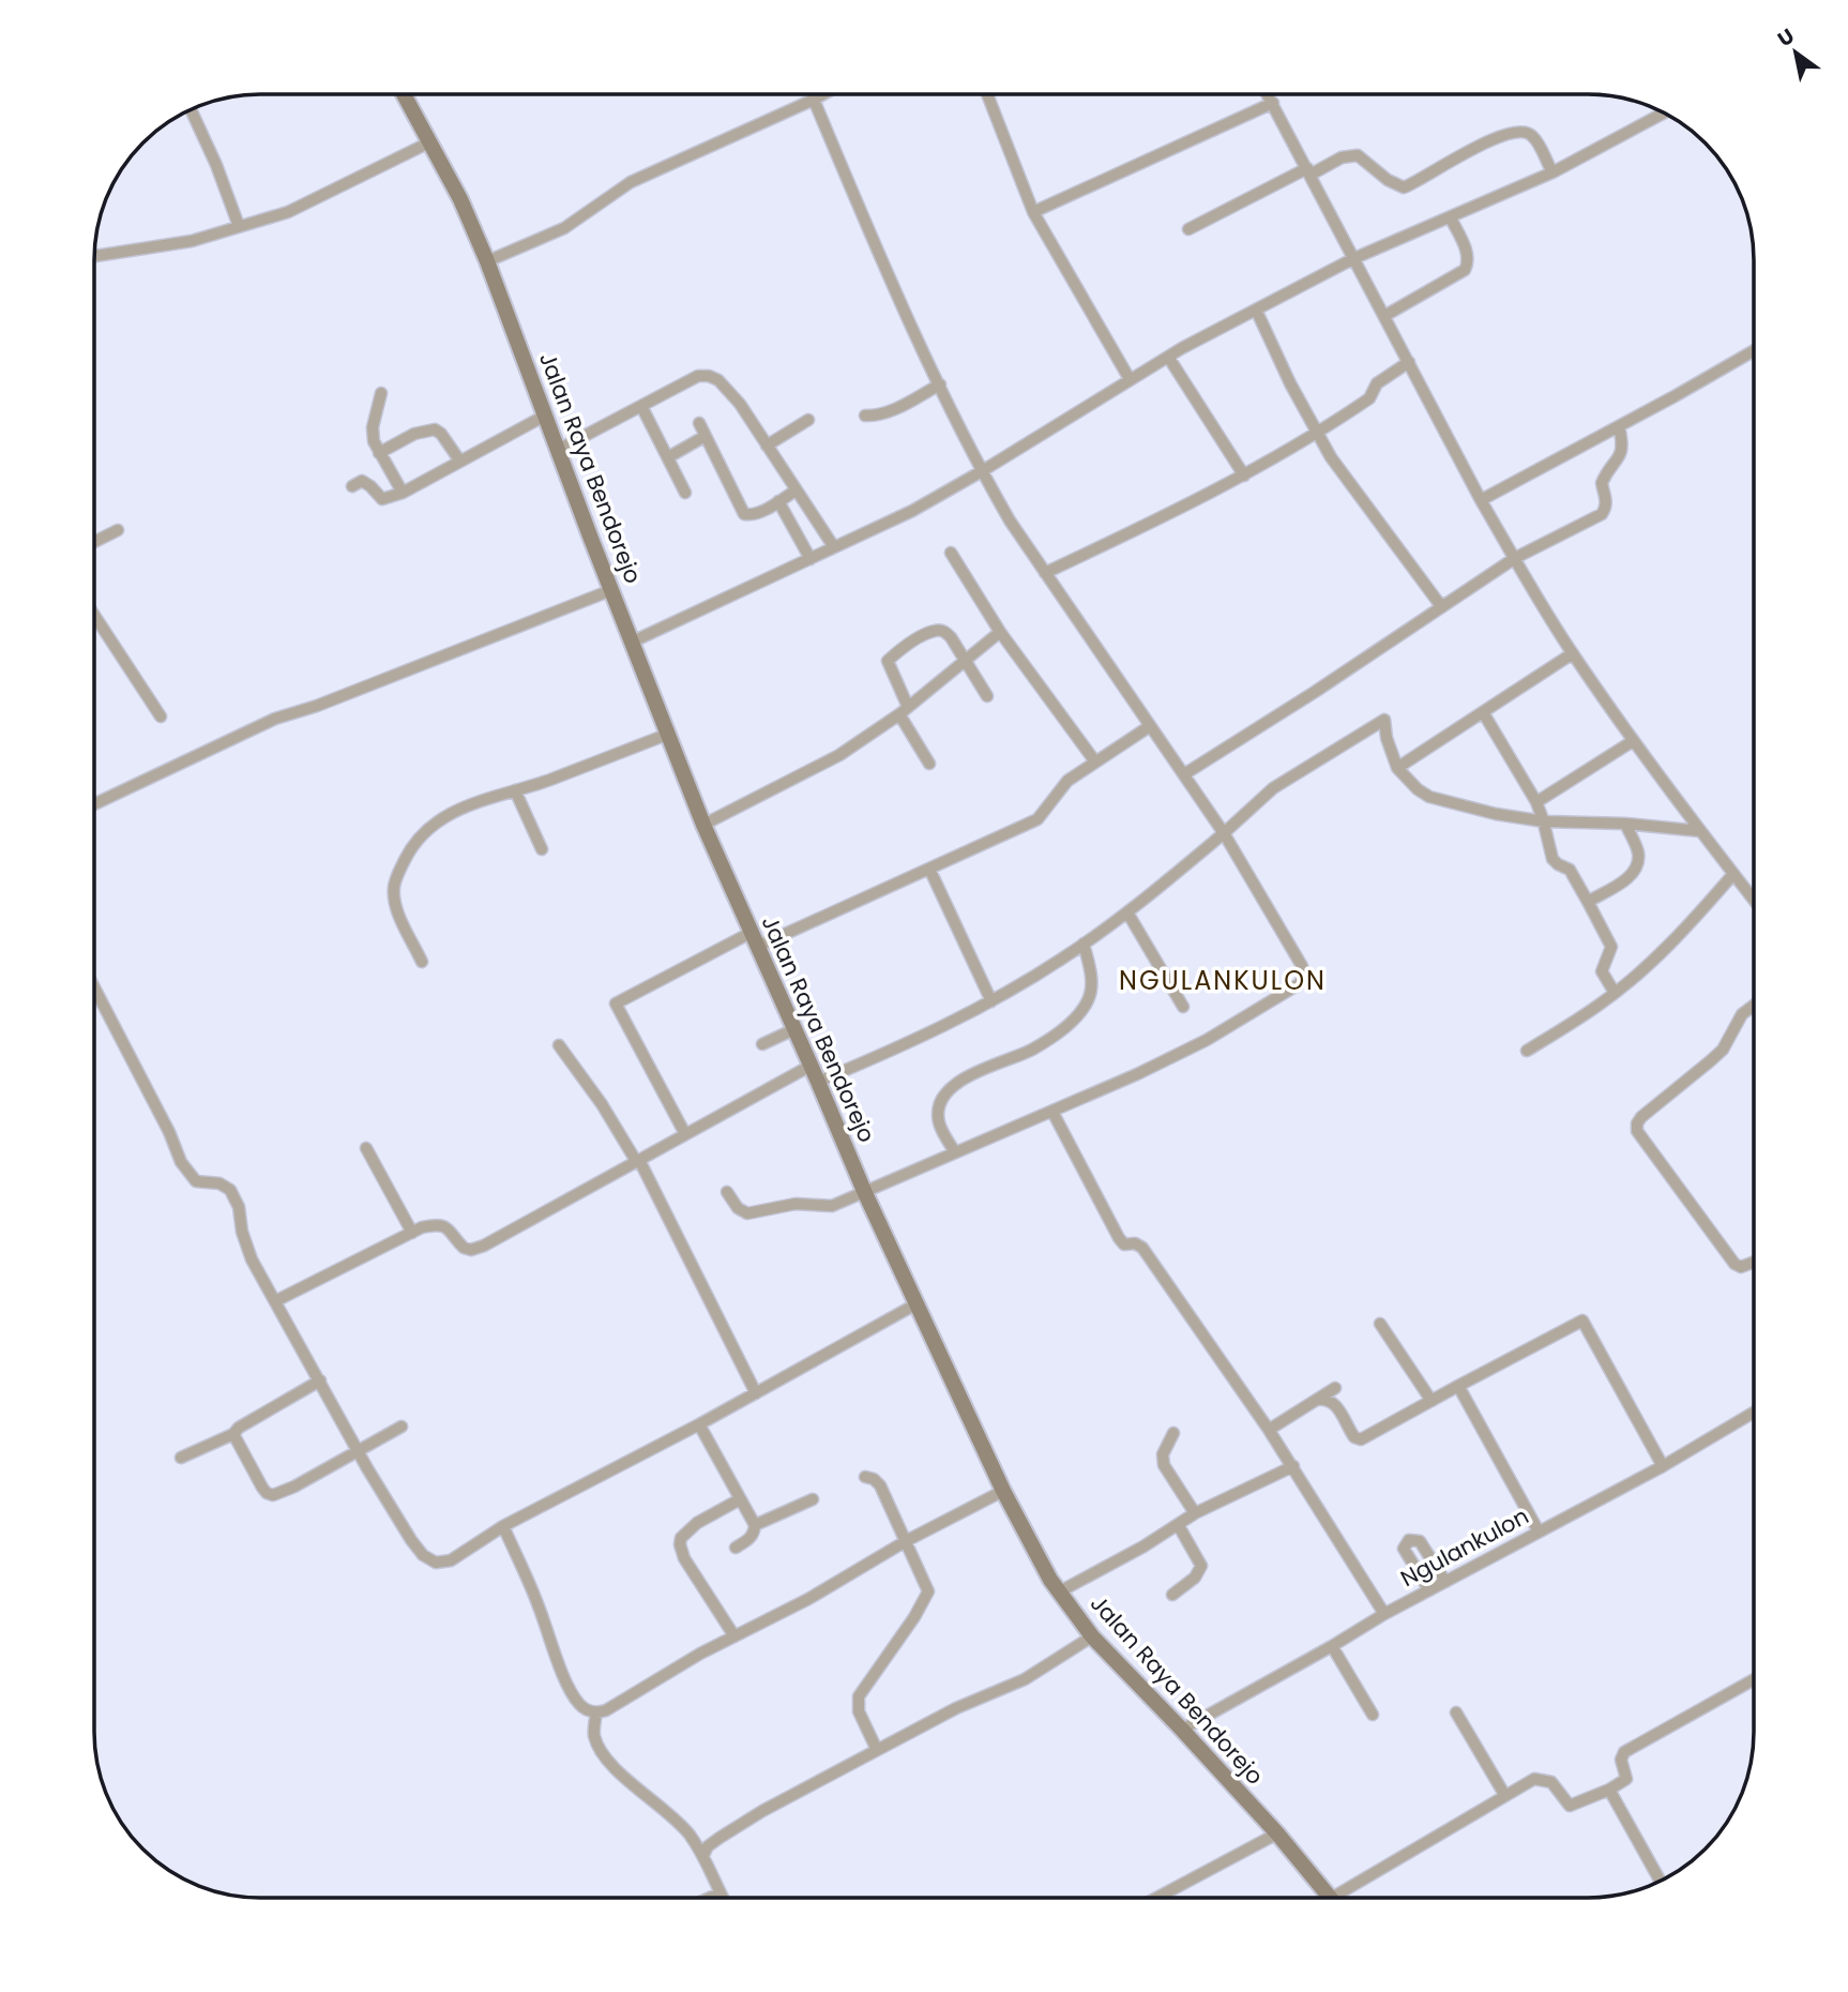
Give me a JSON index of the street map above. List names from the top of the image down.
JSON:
{
  "streets": {
    "main road": ["Jalan Raya Bendorejo"],
    "street": ["Ngulankulon"]
  },
  "crossings": [
    ["Jalan Raya Bendorejo", "Ngulankulon"]
  ],
  "districts": ["NGULANKULON"],
  "north": "top left"
}
